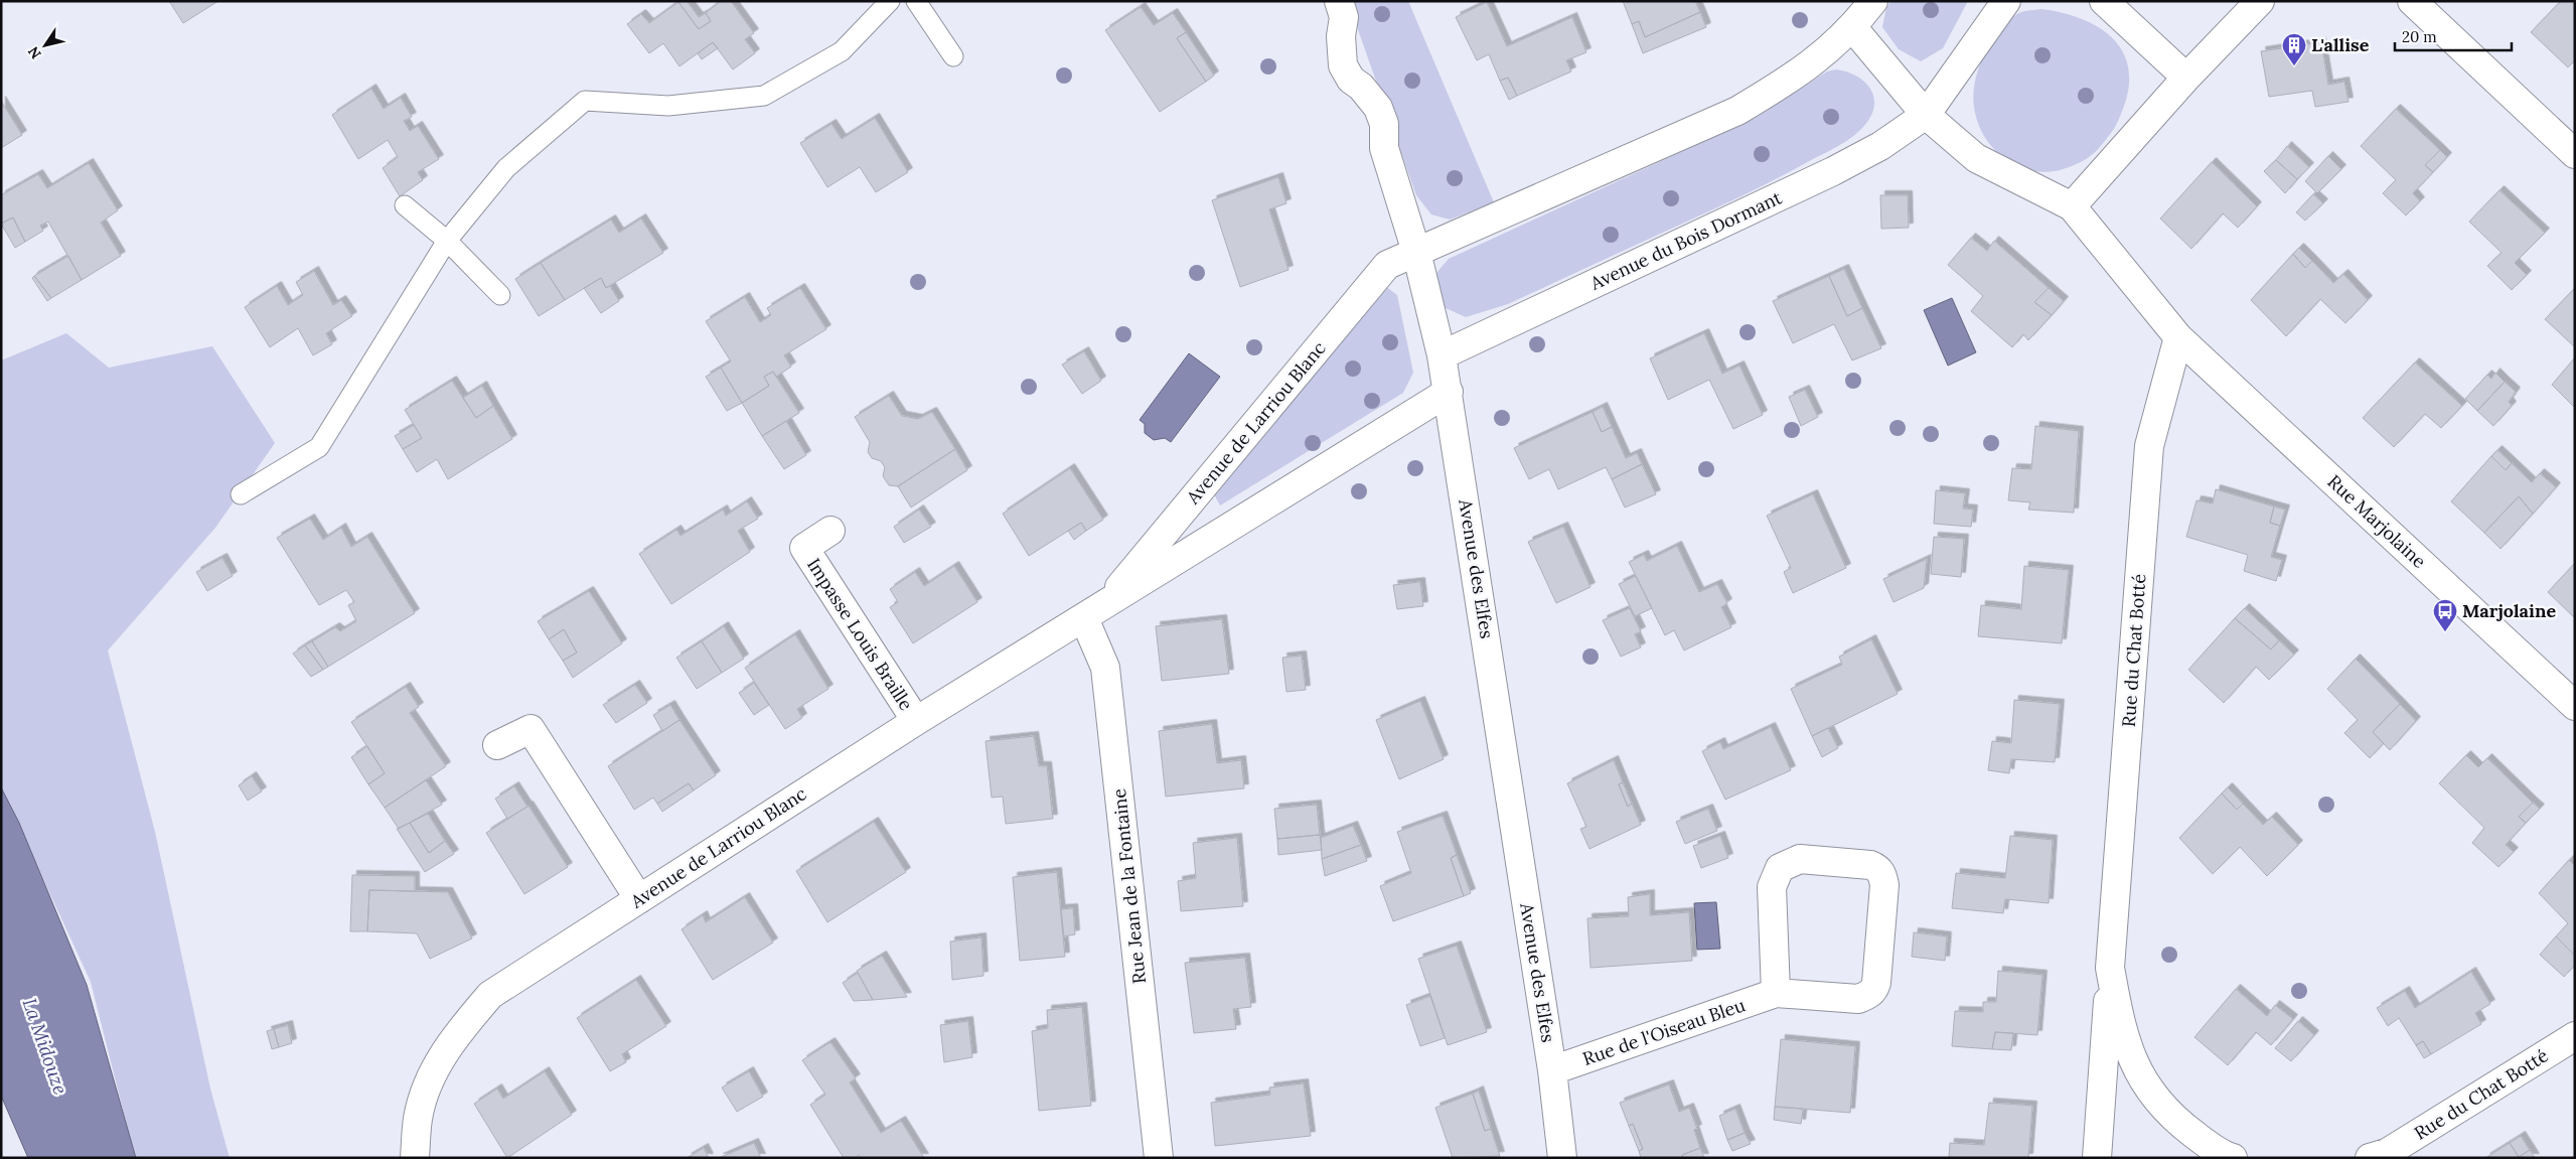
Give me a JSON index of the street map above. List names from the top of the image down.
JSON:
{
  "streets": {
    "street": [
      "Avenue du Bois Dormant",
      "Avenue de Larriou Blanc",
      "Rue Marjolaine",
      "Avenue des Elfes",
      "Impasse Louis Braille",
      "Rue du Chat Botté",
      "Rue Jean de la Fontaine",
      "Rue de l'Oiseau Bleu"
    ]
  },
  "crossings": [
    ["Avenue du Bois Dormant", "Avenue des Elfes"],
    ["Avenue de Larriou Blanc", "Avenue des Elfes"],
    ["Avenue de Larriou Blanc", "Impasse Louis Braille"],
    ["Avenue de Larriou Blanc", "Rue Jean de la Fontaine"],
    ["Rue Marjolaine", "Rue du Chat Botté"],
    ["Avenue des Elfes", "Rue de l'Oiseau Bleu"]
  ],
  "water": ["La Midouze"],
  "places": {
    "building": ["L'allise"],
    "bus stop": ["Marjolaine"]
  },
  "scale_bar": "20 m",
  "north": "bottom left"
}
